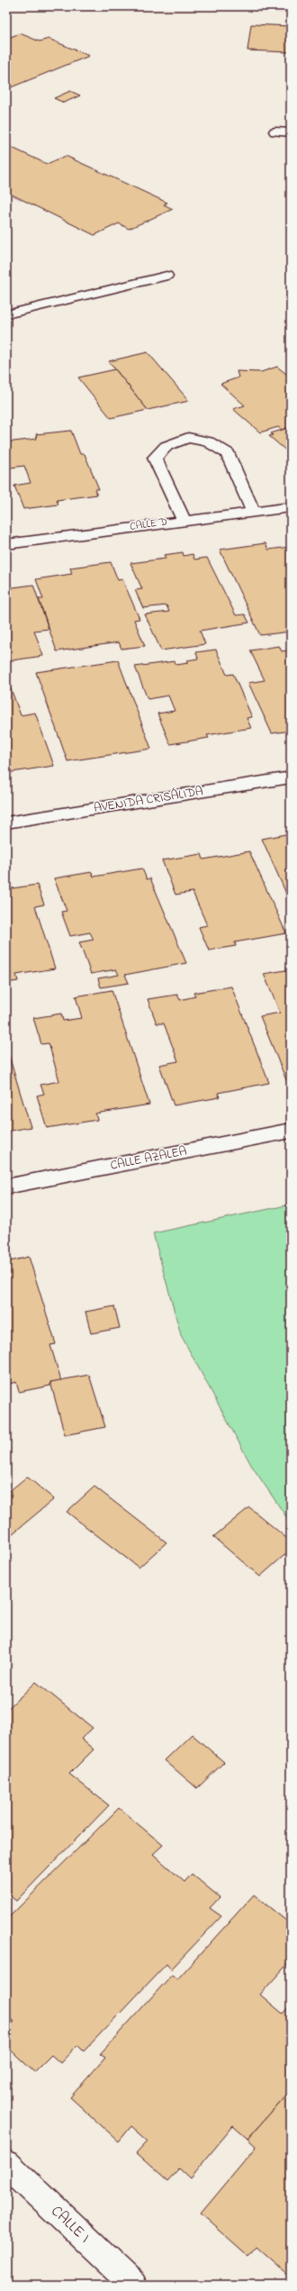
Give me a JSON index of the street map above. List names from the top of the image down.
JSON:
{
  "streets": {
    "street": [
      "CALLE D",
      "AVENIDA CRISÁLIDA",
      "CALLE AZALEA",
      "CALLE I"
    ]
  }
}
